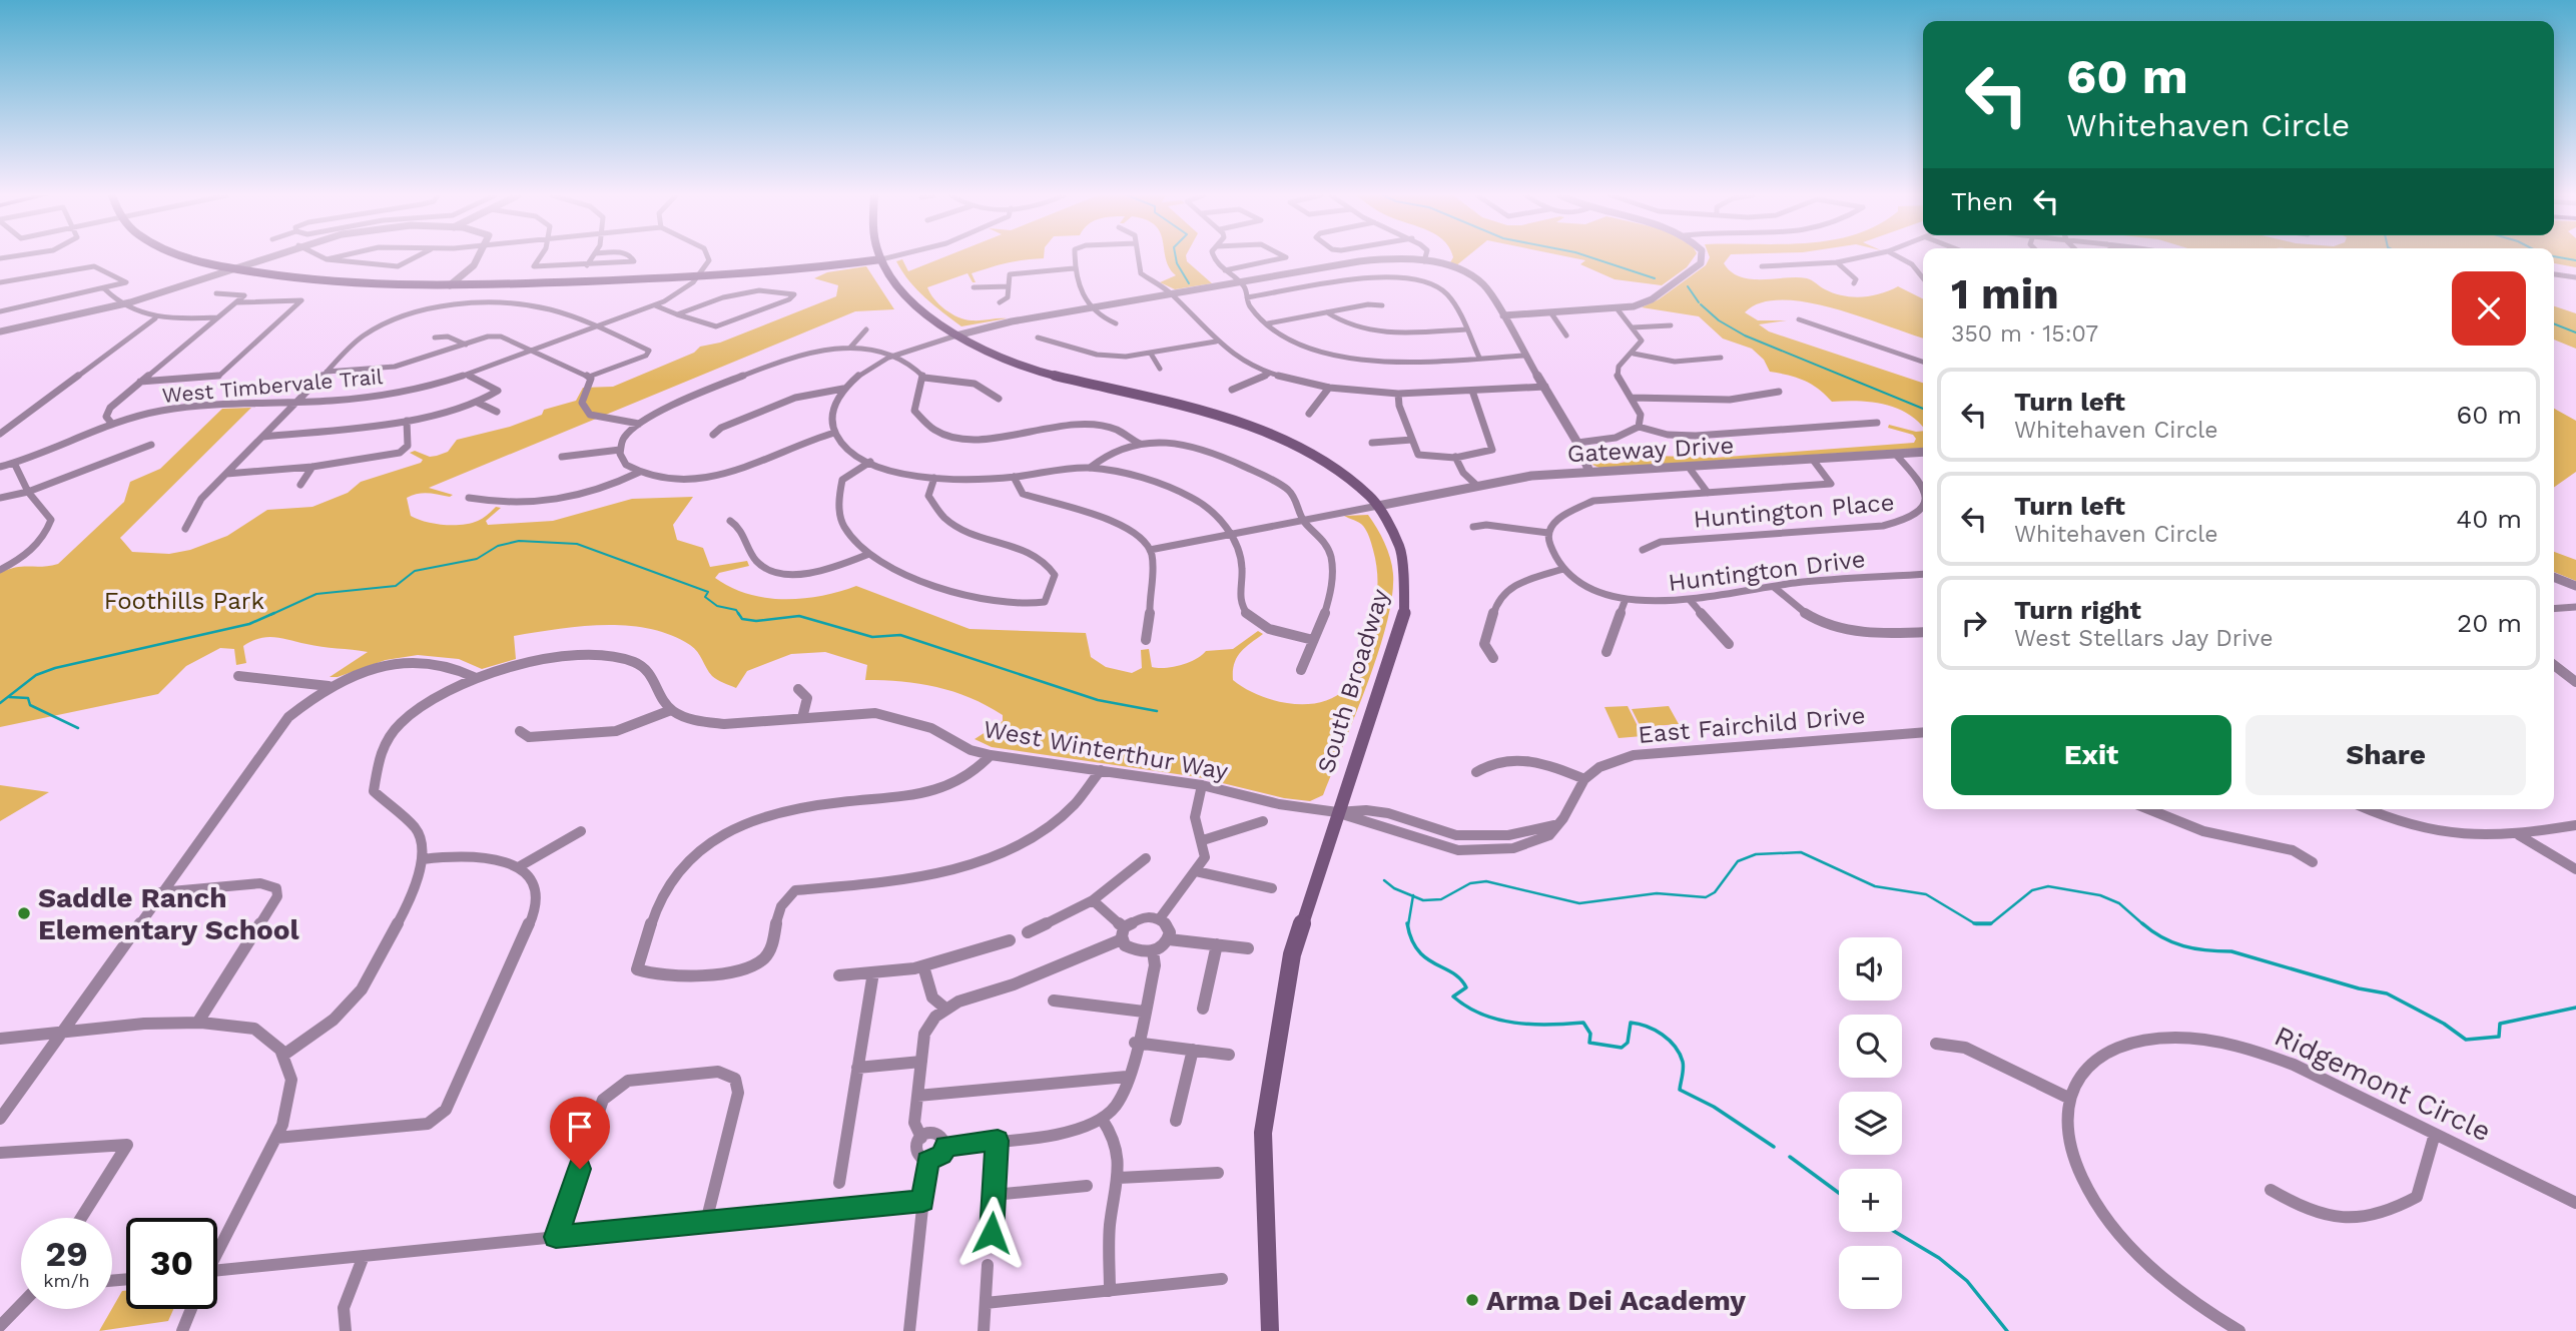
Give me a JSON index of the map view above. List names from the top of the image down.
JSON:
{
  "streets": {
    "main road": ["South Broadway"],
    "street": [
      "West Timbervale Trail",
      "Gateway Drive",
      "Huntington Place",
      "Huntington Drive",
      "East Fairchild Drive",
      "West Winterthur Way",
      "Ridgemont Circle"
    ]
  },
  "crossings": [
    ["Gateway Drive", "Huntington Place"],
    ["Gateway Drive", "South Broadway"],
    ["South Broadway", "West Winterthur Way"],
    ["East Fairchild Drive", "West Winterthur Way"]
  ],
  "parks": ["Foothills Park"],
  "places": ["Saddle Ranch Elementary School", "Arma Dei Academy"],
  "page": {
    "turn": ["60 m", "Whitehaven Circle"],
    "then": "Then",
    "heading": ["1 min", "350 m · 15:07"],
    "list": [
      {
        "name": "Turn left",
        "note": "Whitehaven Circle",
        "value": "60 m"
      },
      {
        "name": "Turn left",
        "note": "Whitehaven Circle",
        "value": "40 m"
      },
      {
        "name": "Turn right",
        "note": "West Stellars Jay Drive",
        "value": "20 m"
      }
    ],
    "buttons": ["Exit", "Share"],
    "map_buttons": ["+", "−"],
    "speed": "29 km/h",
    "limit": "30"
  }
}
